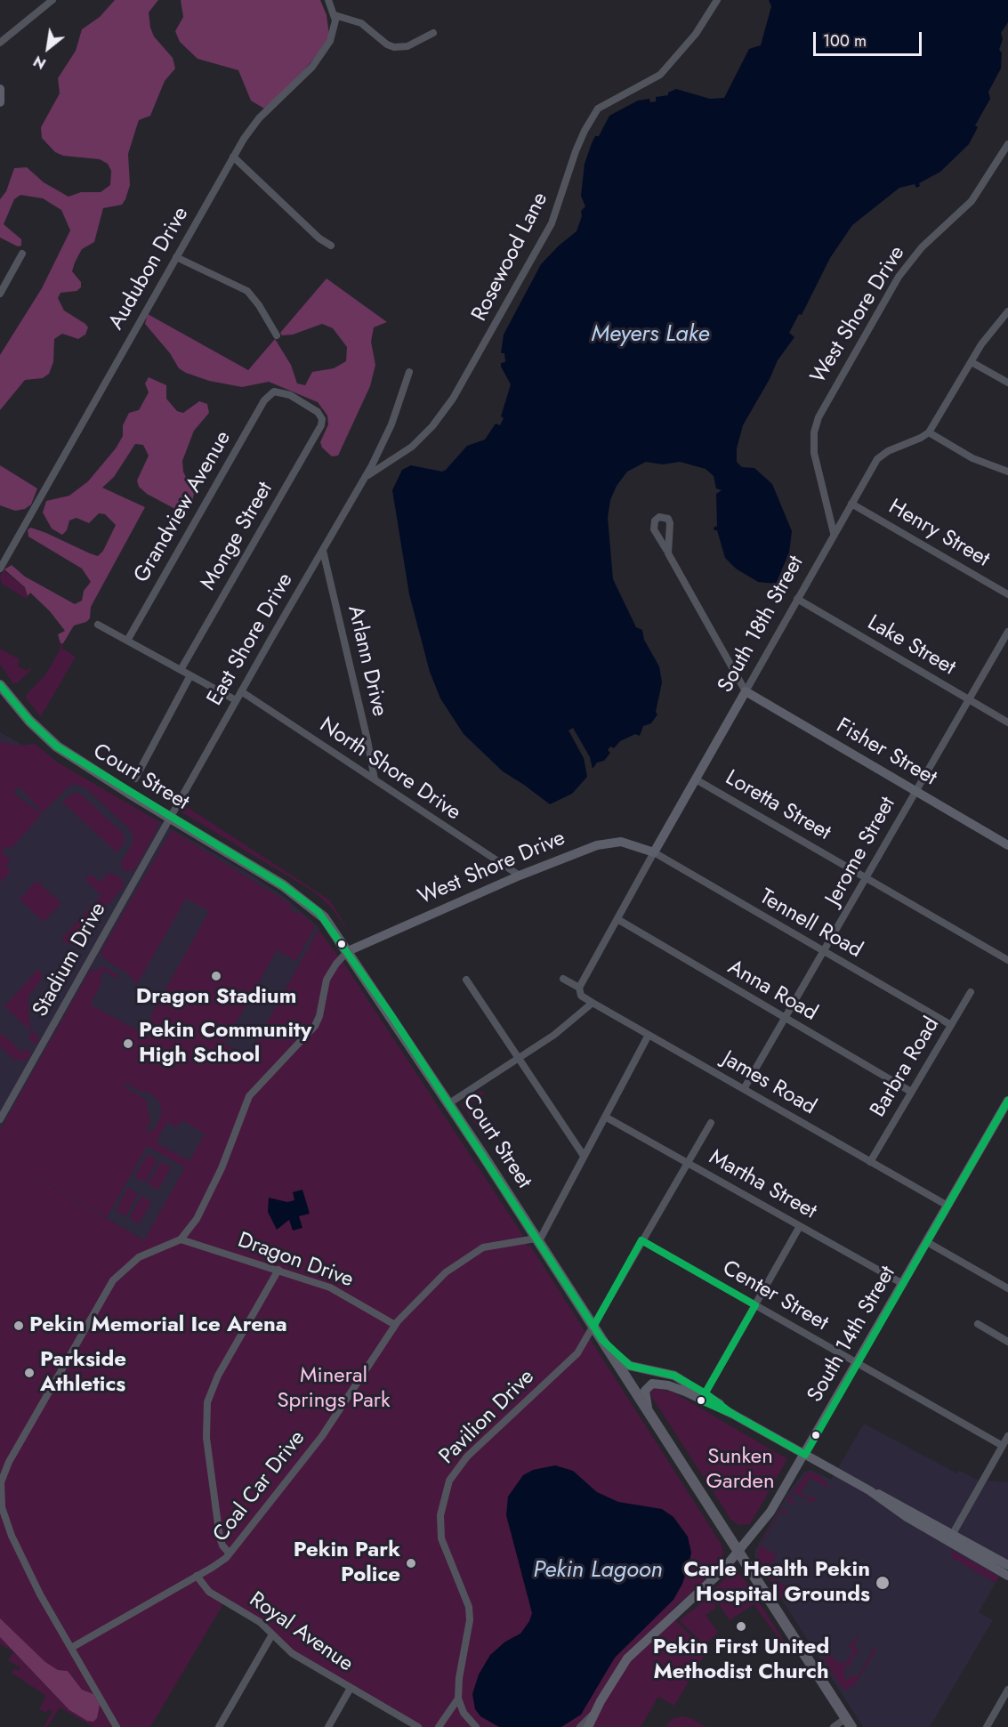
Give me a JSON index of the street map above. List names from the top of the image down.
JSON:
{
  "streets": {
    "main road": ["Court Street"],
    "street": [
      "Rosewood Lane",
      "Audubon Drive",
      "West Shore Drive",
      "Grandview Avenue",
      "Henry Street",
      "Monge Street",
      "South 18th Street",
      "East Shore Drive",
      "Lake Street",
      "Arlann Drive",
      "Fisher Street",
      "North Shore Drive",
      "Loretta Street",
      "Jerome Street",
      "Tennell Road",
      "Stadium Drive",
      "Anna Road",
      "Barbra Road",
      "James Road",
      "Martha Street",
      "Dragon Drive",
      "Center Street",
      "South 14th Street",
      "Pavilion Drive",
      "Coal Car Drive",
      "Royal Avenue"
    ]
  },
  "crossings": [
    ["Rosewood Lane", "East Shore Drive"],
    ["West Shore Drive", "South 18th Street"],
    ["West Shore Drive", "North Shore Drive"],
    ["West Shore Drive", "Court Street"],
    ["West Shore Drive", "Tennell Road"],
    ["Grandview Avenue", "Monge Street"],
    ["Henry Street", "South 18th Street"],
    ["South 18th Street", "Lake Street"],
    ["South 18th Street", "Fisher Street"],
    ["South 18th Street", "Loretta Street"],
    ["South 18th Street", "Tennell Road"],
    ["South 18th Street", "Anna Road"],
    ["South 18th Street", "James Road"],
    ["East Shore Drive", "Arlann Drive"],
    ["East Shore Drive", "North Shore Drive"],
    ["East Shore Drive", "Court Street"],
    ["East Shore Drive", "Stadium Drive"],
    ["Lake Street", "Jerome Street"],
    ["Arlann Drive", "North Shore Drive"],
    ["Fisher Street", "Jerome Street"],
    ["Court Street", "Stadium Drive"],
    ["Court Street", "South 14th Street"],
    ["Court Street", "Pavilion Drive"],
    ["Court Street", "Coal Car Drive"],
    ["Loretta Street", "Jerome Street"],
    ["Jerome Street", "Tennell Road"],
    ["Jerome Street", "Anna Road"],
    ["Jerome Street", "James Road"],
    ["Tennell Road", "Barbra Road"],
    ["Anna Road", "Barbra Road"],
    ["Barbra Road", "James Road"],
    ["James Road", "South 14th Street"],
    ["Martha Street", "South 14th Street"],
    ["Martha Street", "Pavilion Drive"],
    ["Dragon Drive", "Coal Car Drive"],
    ["Center Street", "South 14th Street"],
    ["Center Street", "Pavilion Drive"],
    ["Coal Car Drive", "Royal Avenue"]
  ],
  "water": ["Meyers Lake", "Pekin Lagoon"],
  "parks": ["Mineral Springs Park", "Sunken Garden"],
  "places": [
    "Dragon Stadium",
    "Pekin Community High School",
    "Pekin Memorial Ice Arena",
    "Parkside Athletics",
    "Pekin Park Police",
    "Carle Health Pekin Hospital Grounds",
    "Pekin First United Methodist Church"
  ],
  "scale_bar": "100 m",
  "north": "bottom left"
}
